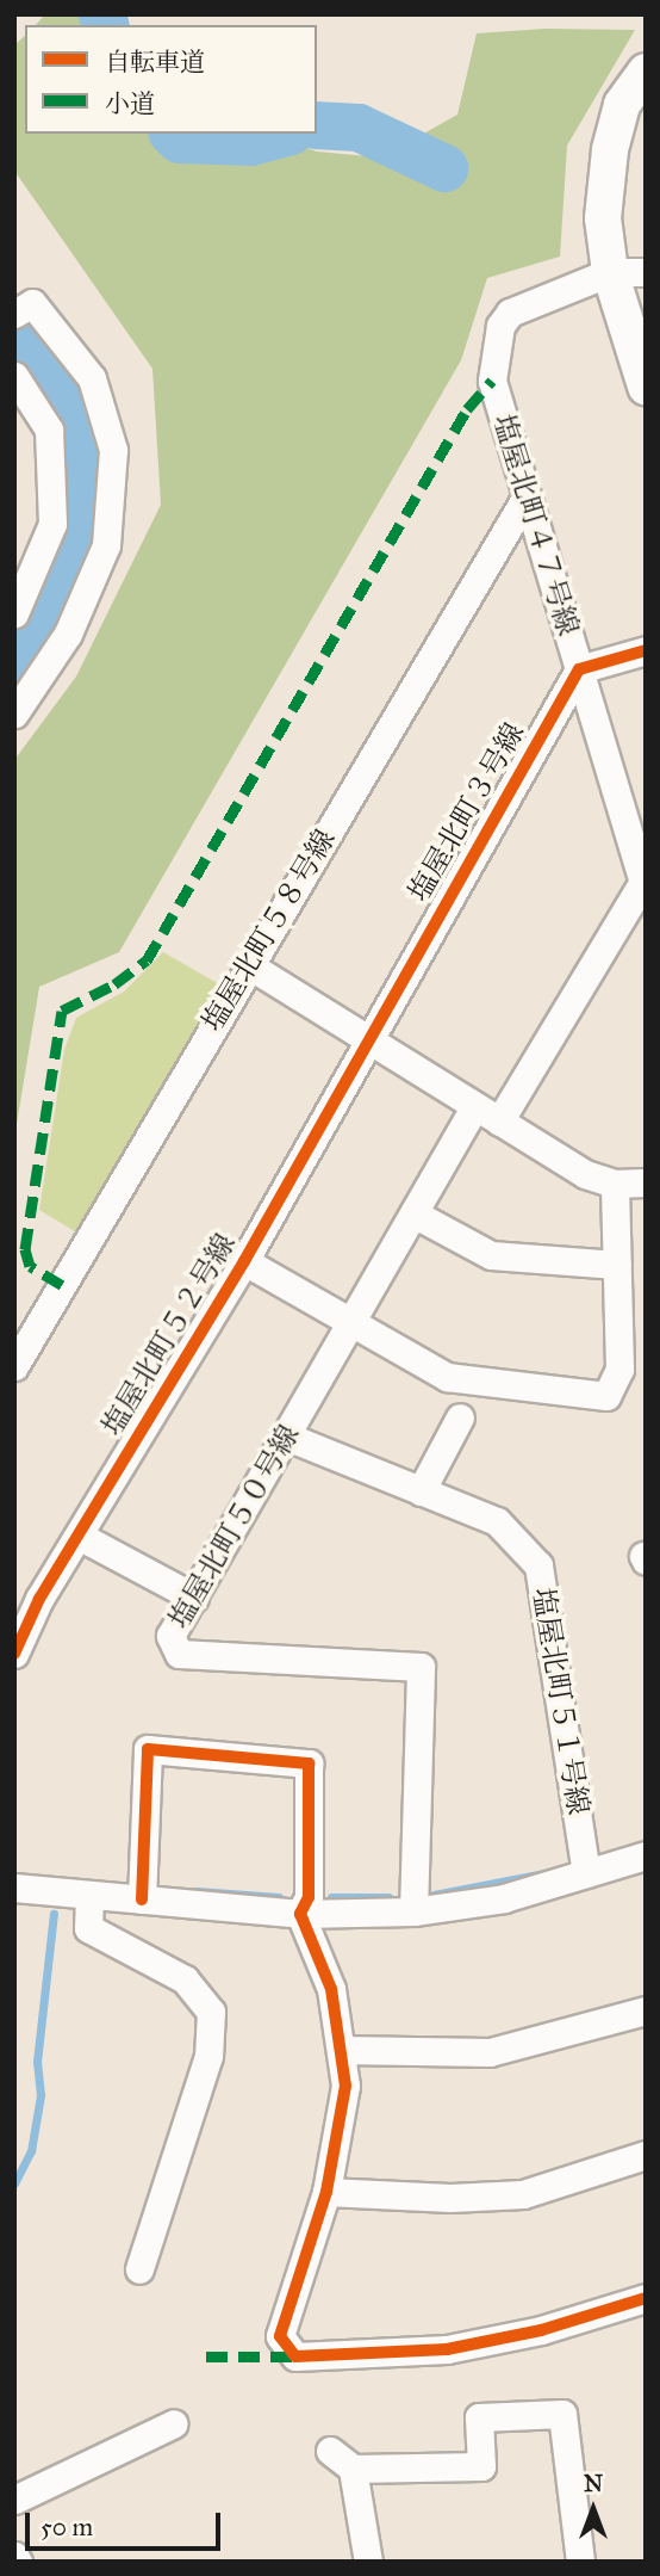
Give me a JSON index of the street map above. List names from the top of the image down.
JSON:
{
  "streets": {
    "street": [
      "塩屋北町４７号線",
      "塩屋北町３号線",
      "塩屋北町５８号線",
      "塩屋北町５２号線",
      "塩屋北町５０号線",
      "塩屋北町５１号線"
    ]
  },
  "crossings": [
    ["塩屋北町４７号線", "塩屋北町３号線"],
    ["塩屋北町４７号線", "塩屋北町５８号線"],
    ["塩屋北町３号線", "塩屋北町５２号線"],
    ["塩屋北町５０号線", "塩屋北町５１号線"]
  ],
  "legend": ["自転車道", "小道"],
  "scale_bar": "50 m",
  "north": "top"
}
